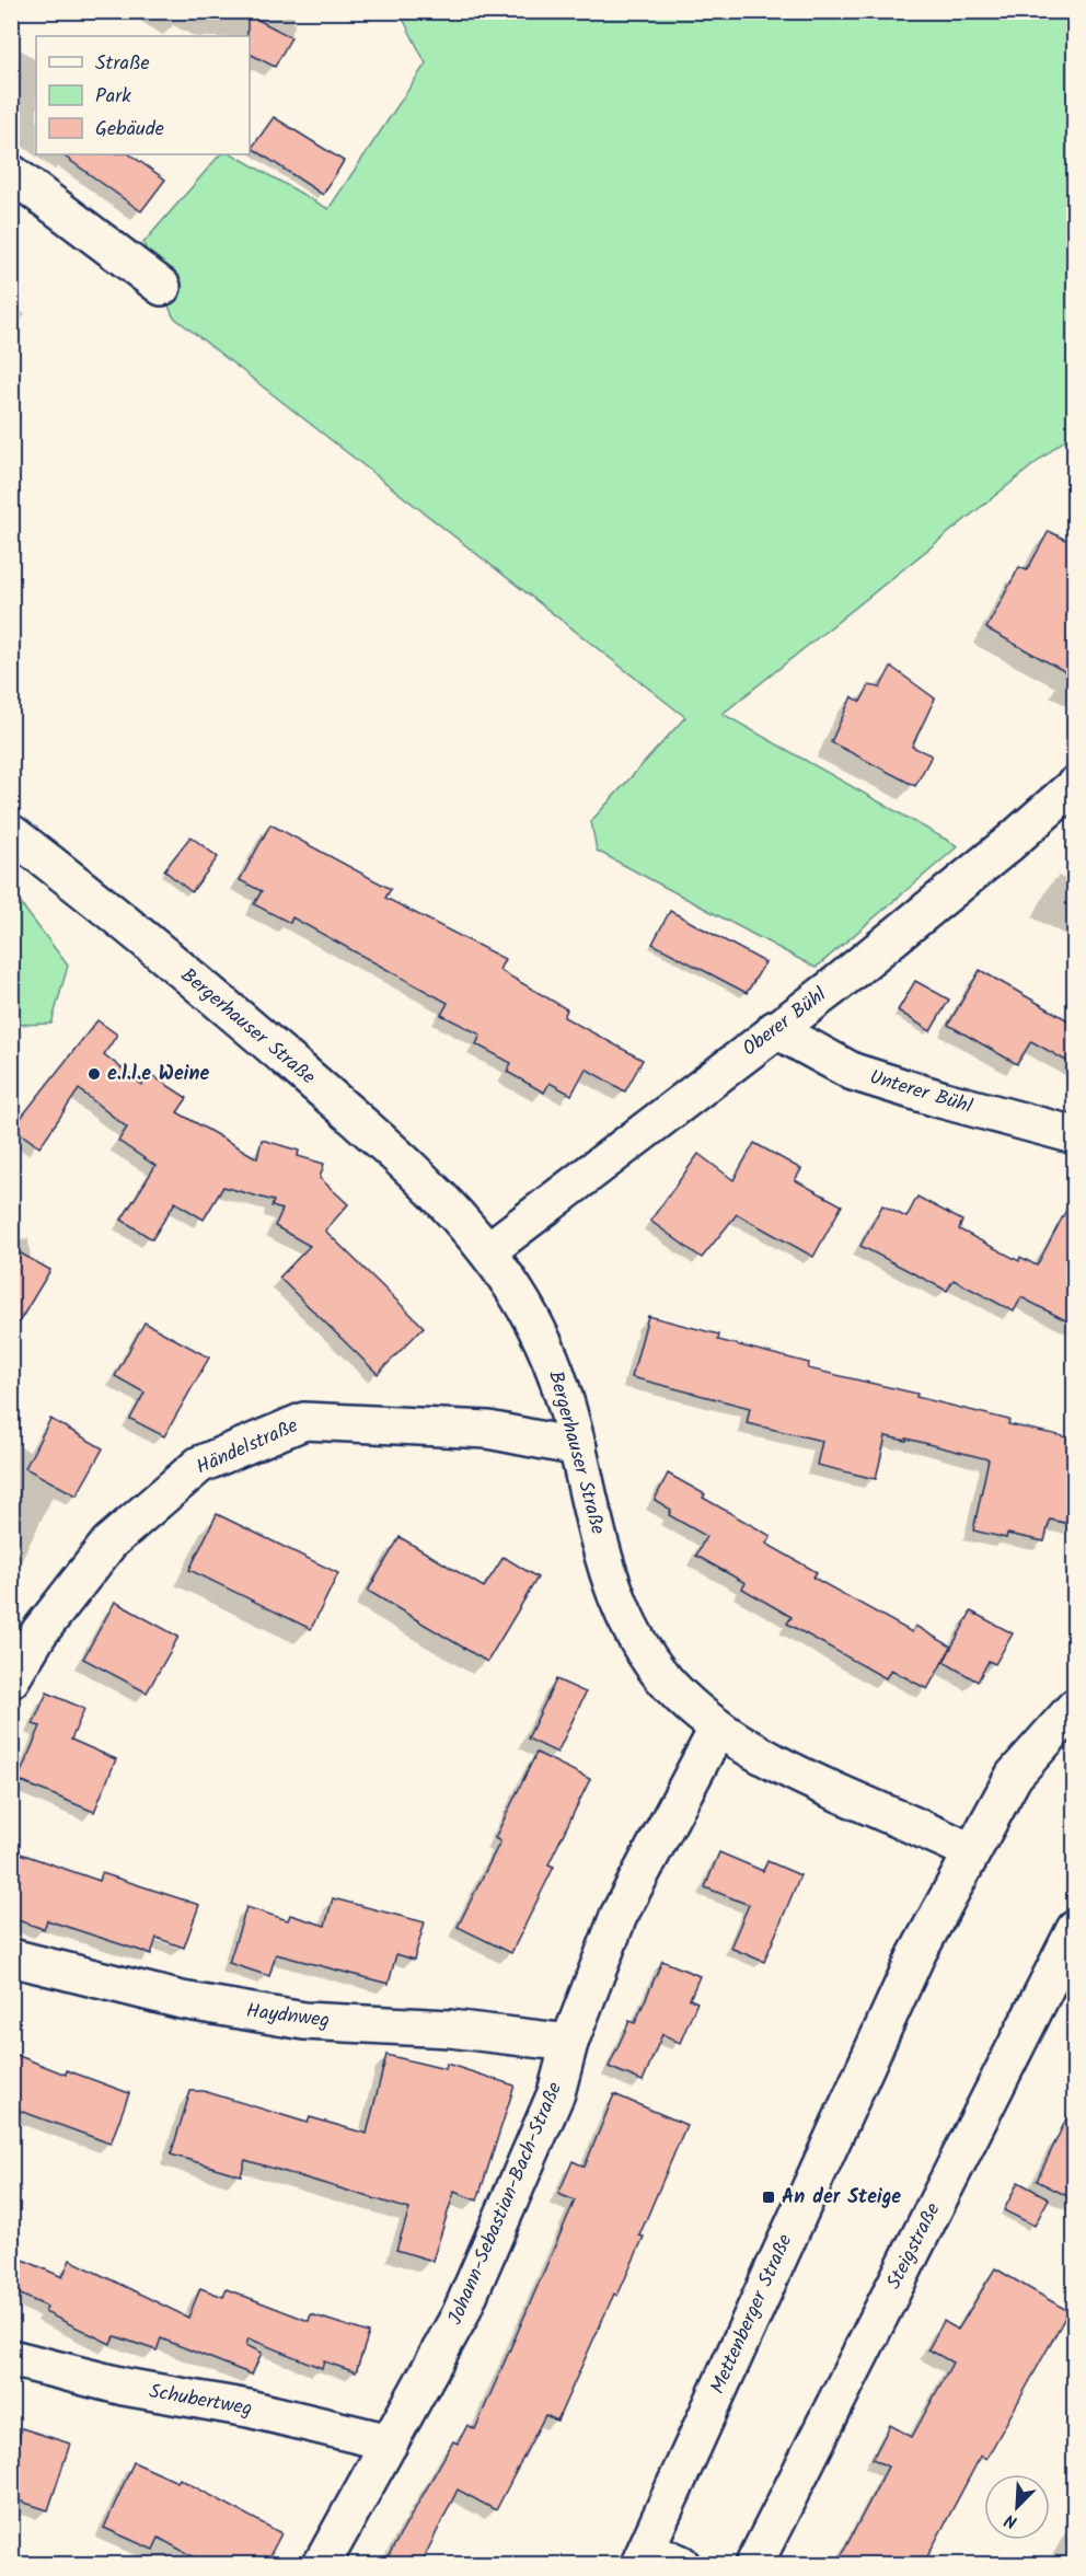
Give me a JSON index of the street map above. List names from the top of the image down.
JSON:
{
  "streets": {
    "street": [
      "Oberer Bühl",
      "Bergerhauser Straße",
      "Unterer Bühl",
      "Händelstraße",
      "Haydnweg",
      "Johann-Sebastian-Bach-Straße",
      "Steigstraße",
      "Mettenberger Straße",
      "Schubertweg"
    ]
  },
  "crossings": [
    ["Oberer Bühl", "Bergerhauser Straße"],
    ["Oberer Bühl", "Unterer Bühl"],
    ["Bergerhauser Straße", "Händelstraße"],
    ["Bergerhauser Straße", "Johann-Sebastian-Bach-Straße"],
    ["Bergerhauser Straße", "Mettenberger Straße"],
    ["Haydnweg", "Johann-Sebastian-Bach-Straße"],
    ["Johann-Sebastian-Bach-Straße", "Schubertweg"]
  ],
  "places": {
    "other": ["e.l.l.e Weine"],
    "transit": ["An der Steige"]
  },
  "legend": ["Straße", "Park", "Gebäude"],
  "north": "bottom left"
}
